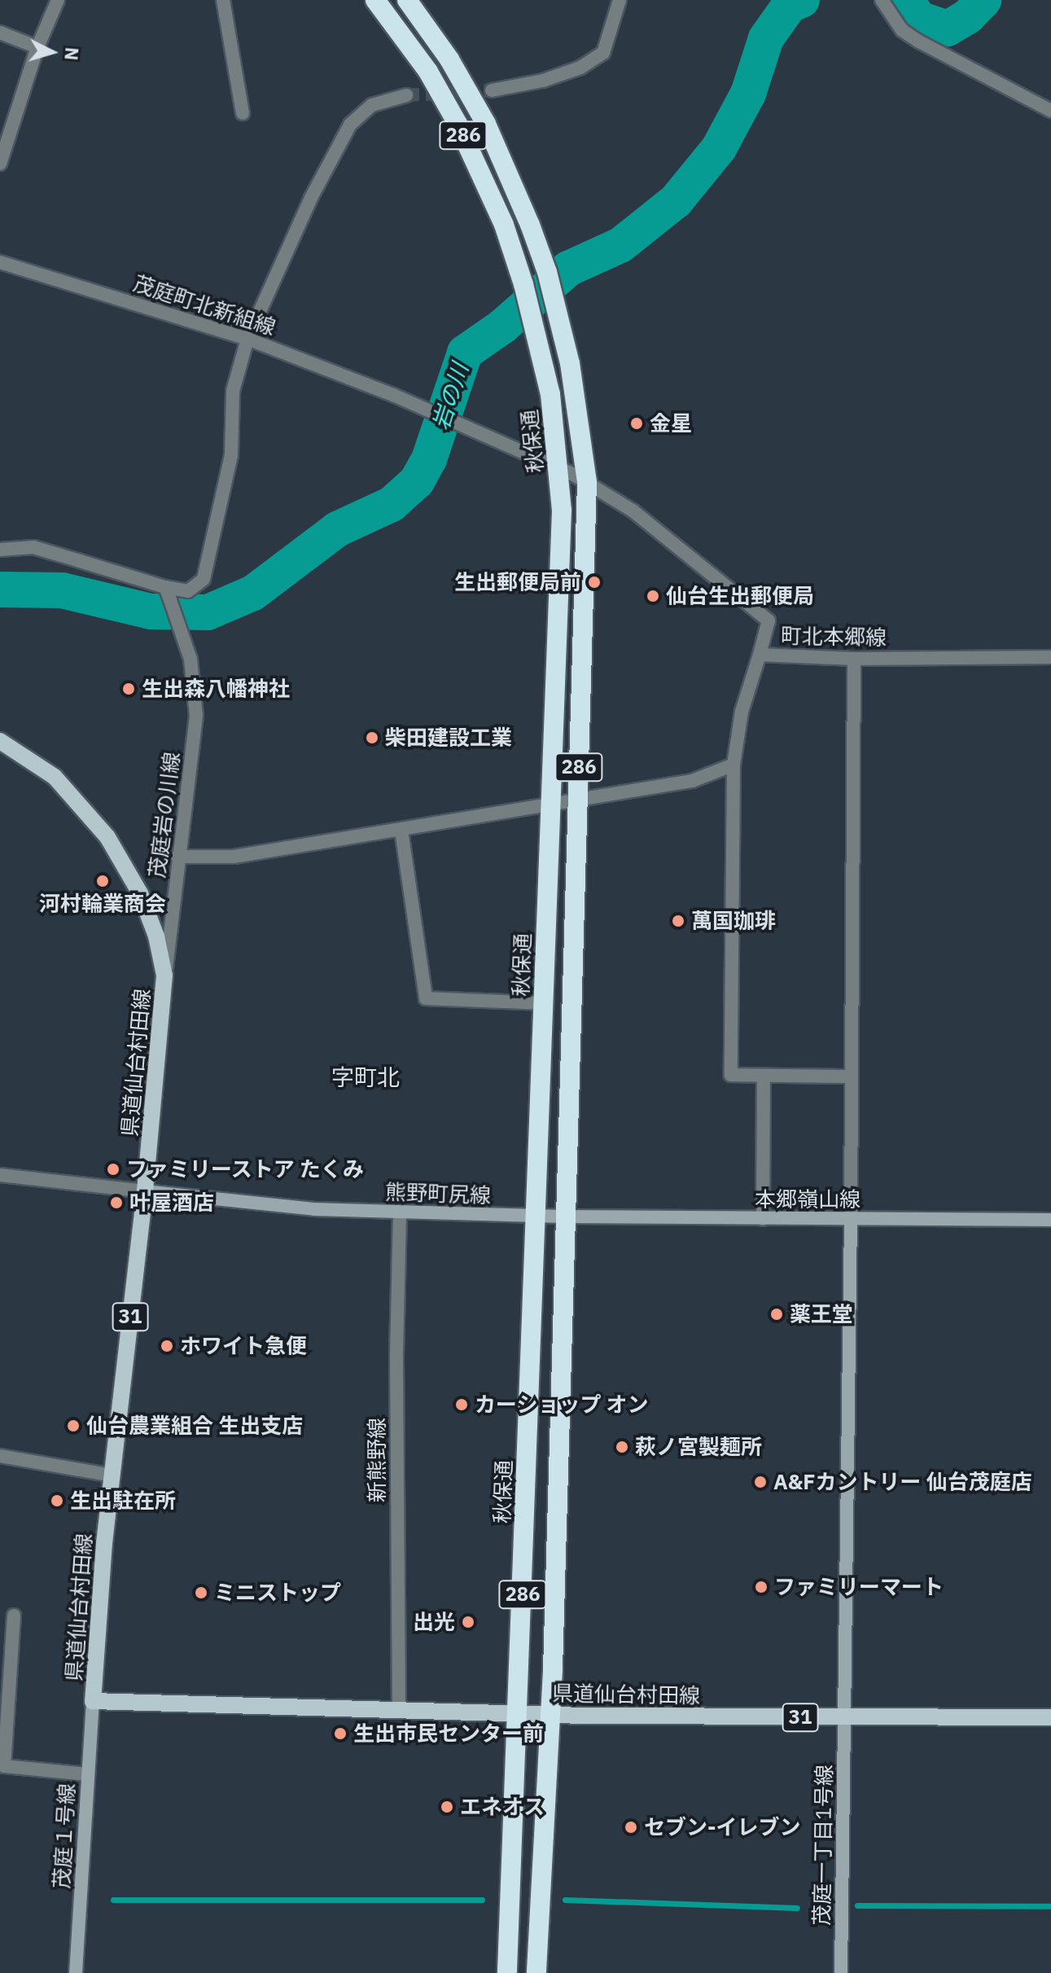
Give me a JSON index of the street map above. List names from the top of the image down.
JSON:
{
  "streets": {
    "highway": ["286", "秋保通"],
    "main road": ["県道仙台村田線", "31"],
    "street": [
      "茂庭町北新組線",
      "町北本郷線",
      "茂庭岩の川線",
      "熊野町尻線",
      "本郷嶺山線",
      "新熊野線",
      "茂庭１号線",
      "茂庭一丁目1号線"
    ]
  },
  "crossings": [
    ["286", "茂庭町北新組線"],
    ["286", "県道仙台村田線"],
    ["286", "熊野町尻線"],
    ["286", "本郷嶺山線"],
    ["茂庭町北新組線", "秋保通"],
    ["茂庭町北新組線", "町北本郷線"],
    ["秋保通", "県道仙台村田線"],
    ["秋保通", "熊野町尻線"],
    ["茂庭岩の川線", "県道仙台村田線"],
    ["県道仙台村田線", "熊野町尻線"],
    ["県道仙台村田線", "新熊野線"],
    ["県道仙台村田線", "茂庭１号線"],
    ["県道仙台村田線", "茂庭一丁目1号線"],
    ["熊野町尻線", "本郷嶺山線"],
    ["熊野町尻線", "新熊野線"],
    ["本郷嶺山線", "茂庭一丁目1号線"]
  ],
  "districts": ["字町北"],
  "water": ["岩の川"],
  "places": [
    "金星",
    "生出郵便局前",
    "仙台生出郵便局",
    "生出森八幡神社",
    "柴田建設工業",
    "河村輪業商会",
    "萬国珈琲",
    "ファミリーストア たくみ",
    "叶屋酒店",
    "薬王堂",
    "ホワイト急便",
    "カーショップ オン",
    "仙台農業組合 生出支店",
    "萩ノ宮製麺所",
    "A&Fカントリー 仙台茂庭店",
    "生出駐在所",
    "ファミリーマート",
    "ミニストップ",
    "出光",
    "生出市民センター前",
    "エネオス",
    "セブン-イレブン"
  ],
  "north": "right"
}
